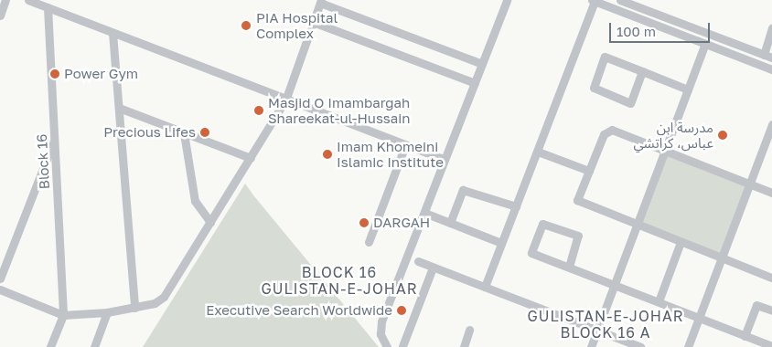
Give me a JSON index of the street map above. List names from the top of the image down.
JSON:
{
  "streets": {
    "street": ["Block 16"]
  },
  "districts": ["BLOCK 16 GULISTAN-E-JOHAR", "GULISTAN-E-JOHAR BLOCK 16 A"],
  "places": [
    "PIA Hospital Complex",
    "Power Gym",
    "Masjid O Imambargah Shareekat-ul-Hussain",
    "Precious Lifes",
    "مدرسة ابن عباس، كراتشي",
    "Imam Khomeini Islamic Institute",
    "DARGAH",
    "Executive Search Worldwide"
  ],
  "scale_bar": "100 m"
}
